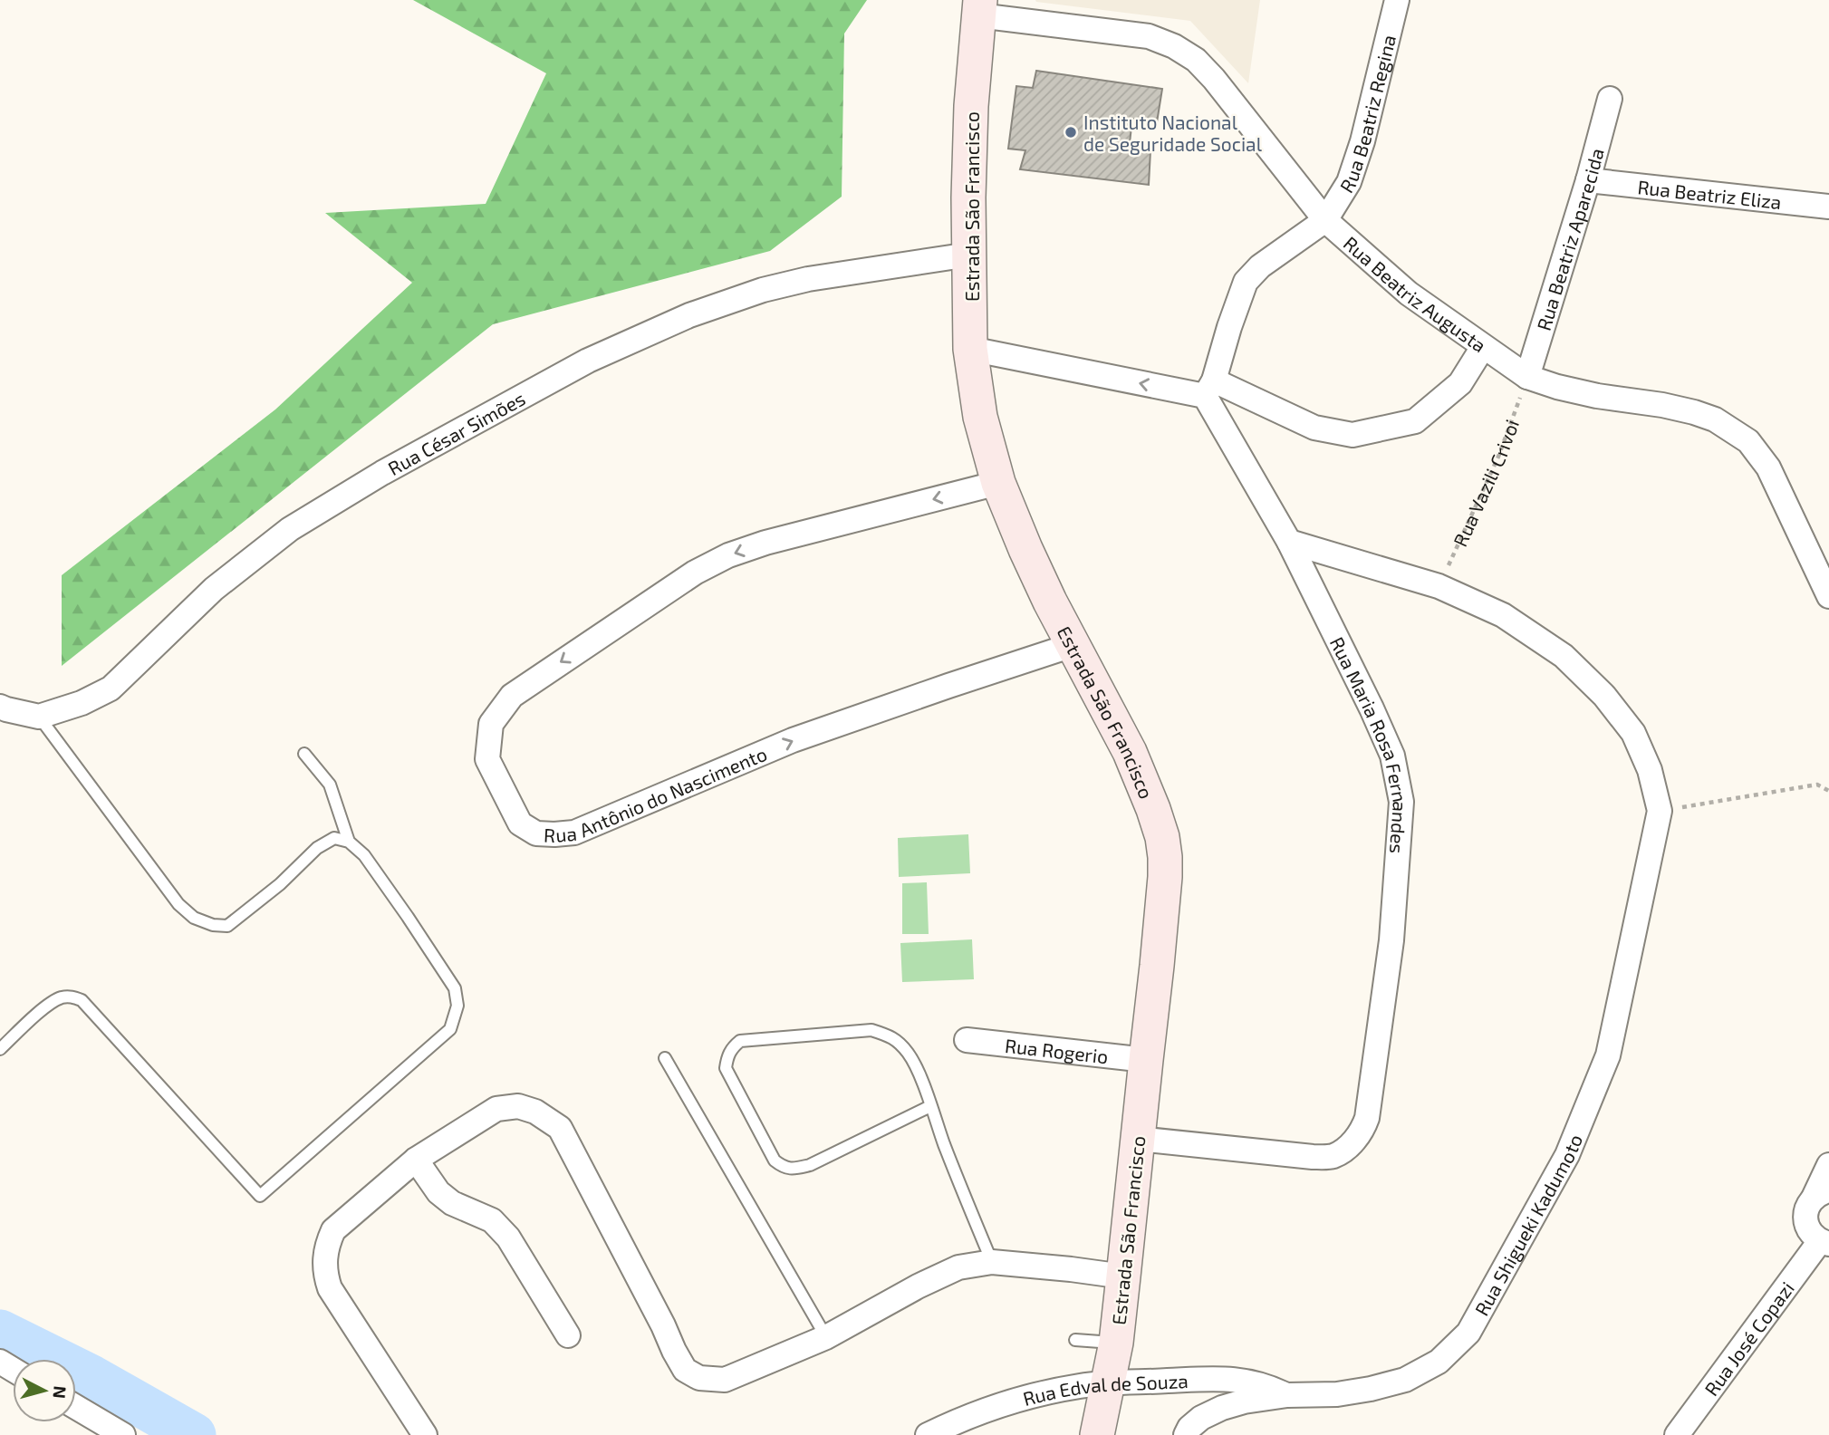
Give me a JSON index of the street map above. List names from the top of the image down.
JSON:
{
  "streets": {
    "main road": ["Estrada São Francisco"],
    "street": [
      "Rua Beatriz Regina",
      "Rua Beatriz Eliza",
      "Rua Beatriz Aparecida",
      "Rua Beatriz Augusta",
      "Rua César Simões",
      "Rua Maria Rosa Fernandes",
      "Rua Antônio do Nascimento",
      "Rua Rogerio",
      "Rua Shigueki Kadumoto",
      "Rua José Copazi",
      "Rua Edval de Souza"
    ],
    "path": ["Rua Vazili Crivoi"]
  },
  "crossings": [
    ["Rua Beatriz Regina", "Rua Beatriz Augusta"],
    ["Rua Beatriz Eliza", "Rua Beatriz Aparecida"],
    ["Estrada São Francisco", "Rua Beatriz Augusta"],
    ["Estrada São Francisco", "Rua César Simões"],
    ["Estrada São Francisco", "Rua Maria Rosa Fernandes"],
    ["Estrada São Francisco", "Rua Antônio do Nascimento"],
    ["Estrada São Francisco", "Rua Rogerio"],
    ["Estrada São Francisco", "Rua Edval de Souza"],
    ["Rua Beatriz Aparecida", "Rua Beatriz Augusta"],
    ["Rua Beatriz Aparecida", "Rua Vazili Crivoi"],
    ["Rua Beatriz Augusta", "Rua Vazili Crivoi"],
    ["Rua Shigueki Kadumoto", "Rua Edval de Souza"]
  ],
  "places": ["Instituto Nacional de Seguridade Social"],
  "north": "right"
}
